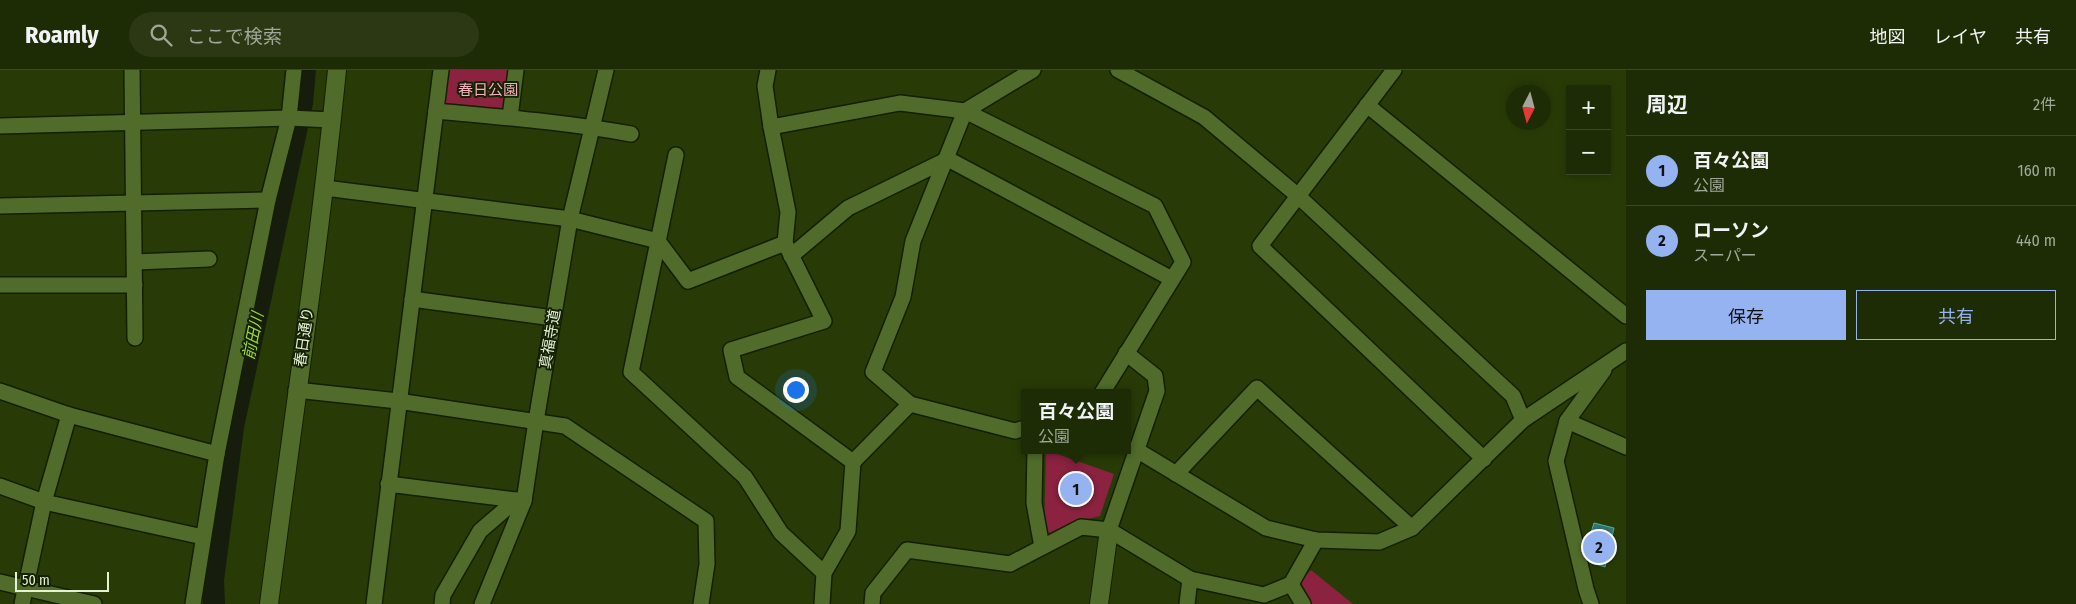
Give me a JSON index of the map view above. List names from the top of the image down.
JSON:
{
  "streets": {
    "street": ["春日通り", "真福寺道"]
  },
  "water": ["前田川"],
  "parks": ["春日公園"],
  "scale_bar": "50 m",
  "north": "bottom",
  "page": {
    "header": "Roamly",
    "search": "ここで検索",
    "nav": ["地図", "レイヤ", "共有"],
    "heading": ["周辺", "2件"],
    "map_buttons": ["+", "−"],
    "list": [
      {
        "mark": "1",
        "name": "百々公園",
        "note": "公園",
        "value": "160 m"
      },
      {
        "mark": "2",
        "name": "ローソン",
        "note": "スーパー",
        "value": "440 m"
      }
    ],
    "buttons": ["保存", "共有"],
    "popup": ["百々公園", "公園"],
    "pins": ["1", "2"],
    "scale": "50 m"
  }
}
